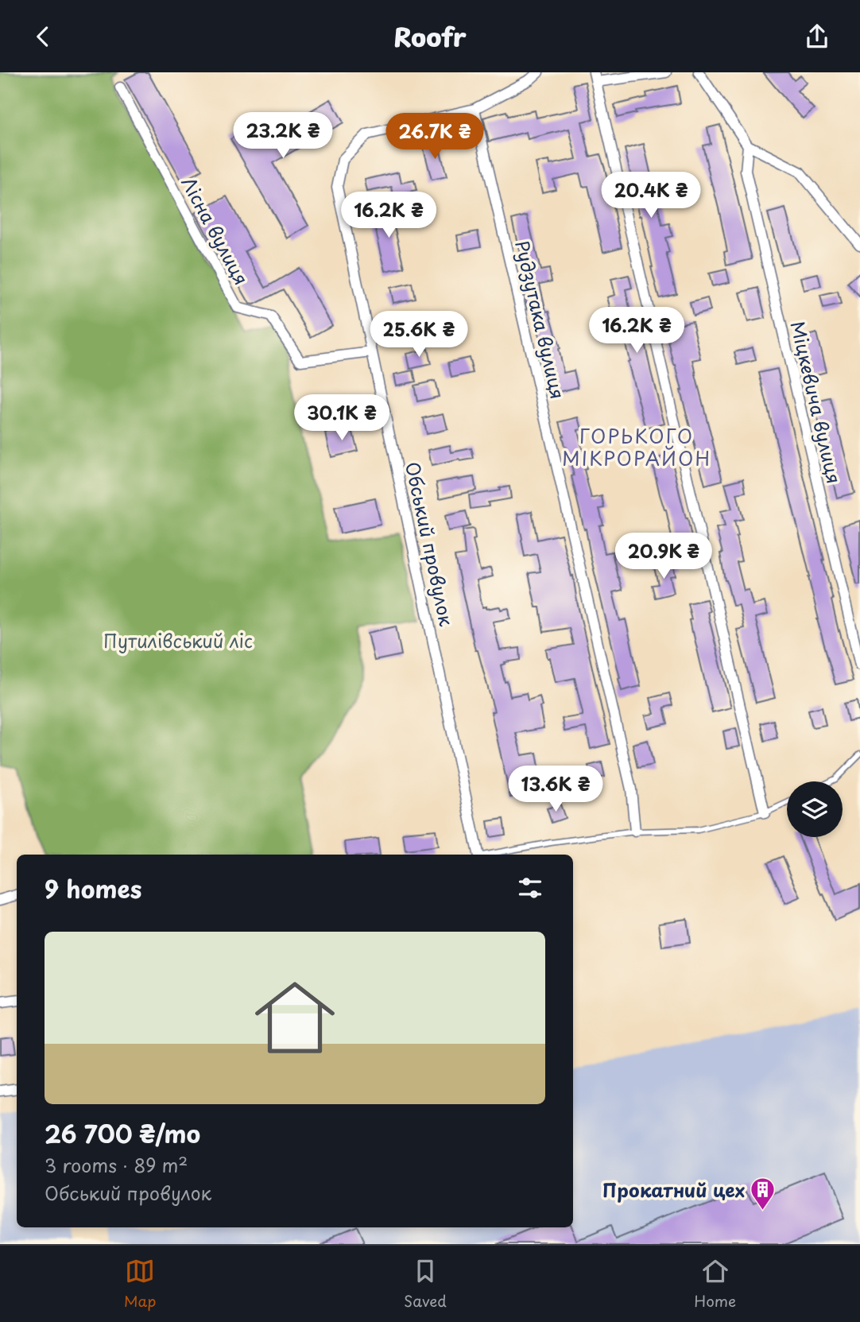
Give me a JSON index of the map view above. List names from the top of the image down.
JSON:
{
  "streets": {
    "street": [
      "Лісна вулиця",
      "Рудзутака вулиця",
      "Міцкевича вулиця",
      "Обський провулок"
    ]
  },
  "crossings": [
    ["Лісна вулиця", "Обський провулок"],
    ["Рудзутака вулиця", "Обський провулок"]
  ],
  "districts": ["ГОРЬКОГО МІКРОРАЙОН"],
  "parks": ["Путилівський ліс"],
  "places": {
    "building": ["Прокатний цех"]
  },
  "page": {
    "header": "Roofr",
    "price": [
      "23.2K ₴",
      "26.7K ₴",
      "20.4K ₴",
      "16.2K ₴",
      "16.2K ₴",
      "25.6K ₴",
      "30.1K ₴",
      "20.9K ₴",
      "13.6K ₴"
    ],
    "heading": "9 homes",
    "list": [
      {
        "name": "26 700 ₴/mo",
        "note": "3 rooms · 89 m² · Обський провулок"
      }
    ],
    "tabs": ["Map", "Saved", "Home"]
  }
}
